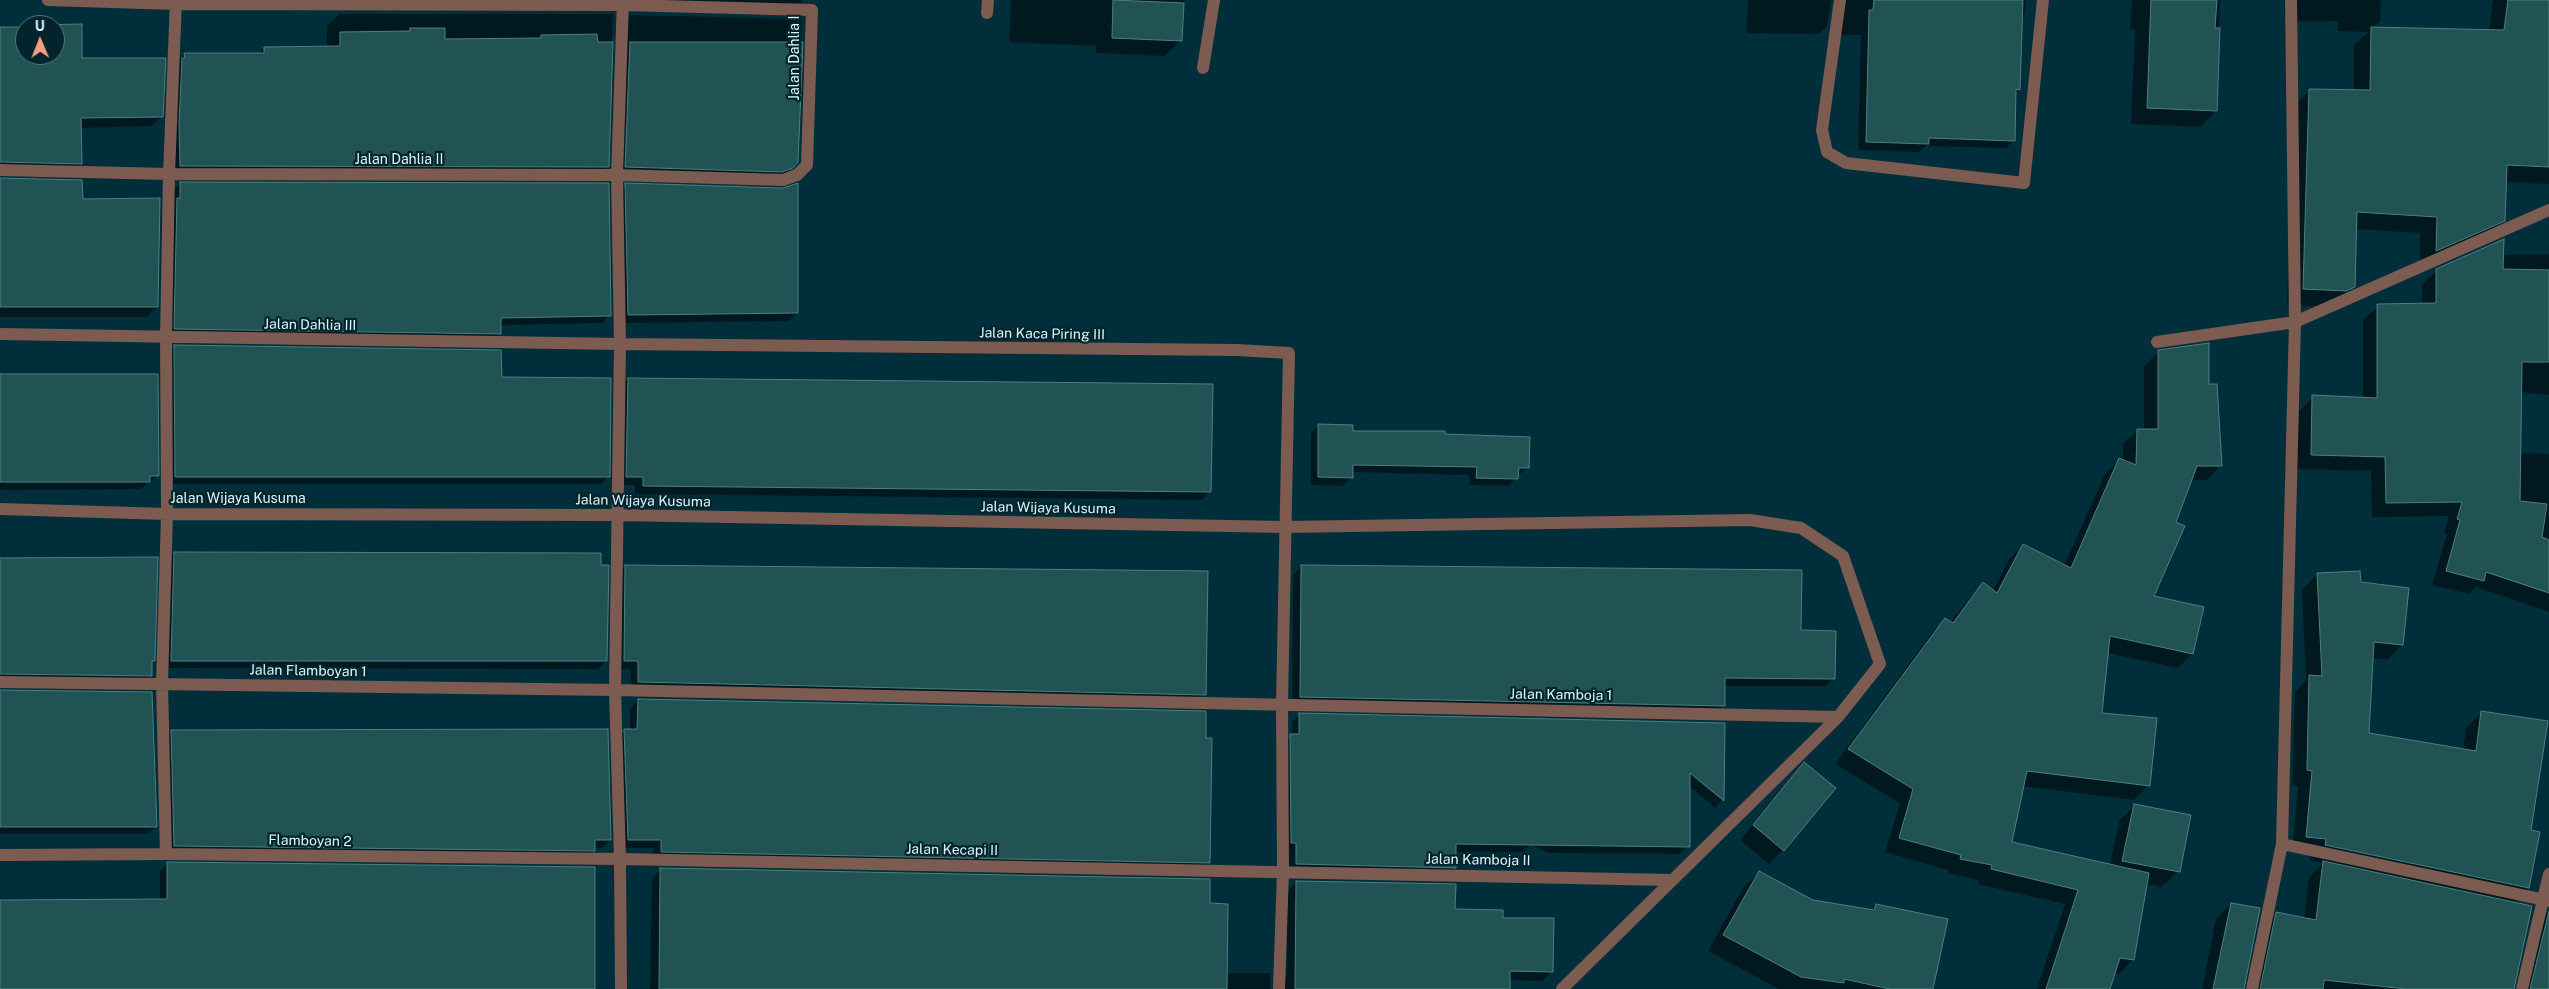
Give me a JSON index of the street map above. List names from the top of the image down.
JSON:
{
  "streets": {
    "street": [
      "Jalan Dahlia I",
      "Jalan Dahlia II",
      "Jalan Dahlia III",
      "Jalan Kaca Piring III",
      "Jalan Wijaya Kusuma",
      "Jalan Flamboyan 1",
      "Jalan Kamboja 1",
      "Flamboyan 2",
      "Jalan Kecapi II",
      "Jalan Kamboja II"
    ]
  },
  "crossings": [
    ["Jalan Dahlia I", "Jalan Dahlia II"],
    ["Jalan Dahlia III", "Jalan Kaca Piring III"],
    ["Jalan Kaca Piring III", "Jalan Wijaya Kusuma"],
    ["Jalan Wijaya Kusuma", "Jalan Kamboja 1"],
    ["Jalan Flamboyan 1", "Jalan Kamboja 1"],
    ["Flamboyan 2", "Jalan Kecapi II"],
    ["Jalan Kecapi II", "Jalan Kamboja II"]
  ],
  "north": "top"
}
